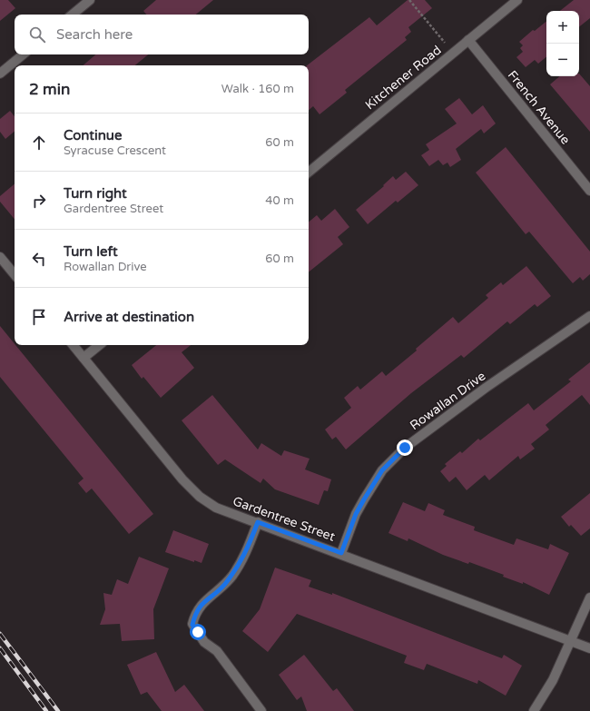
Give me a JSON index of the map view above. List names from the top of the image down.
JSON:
{
  "streets": {
    "street": [
      "Kitchener Road",
      "French Avenue",
      "Rowallan Drive",
      "Gardentree Street"
    ]
  },
  "crossings": [
    ["Kitchener Road", "French Avenue"],
    ["Rowallan Drive", "Gardentree Street"]
  ],
  "page": {
    "map_buttons": ["+", "−"],
    "search": "Search here",
    "heading": ["2 min", "Walk · 160 m"],
    "list": [
      ["Continue", "Syracuse Crescent", "60 m"],
      ["Turn right", "Gardentree Street", "40 m"],
      ["Turn left", "Rowallan Drive", "60 m"],
      "Arrive at destination"
    ]
  }
}
